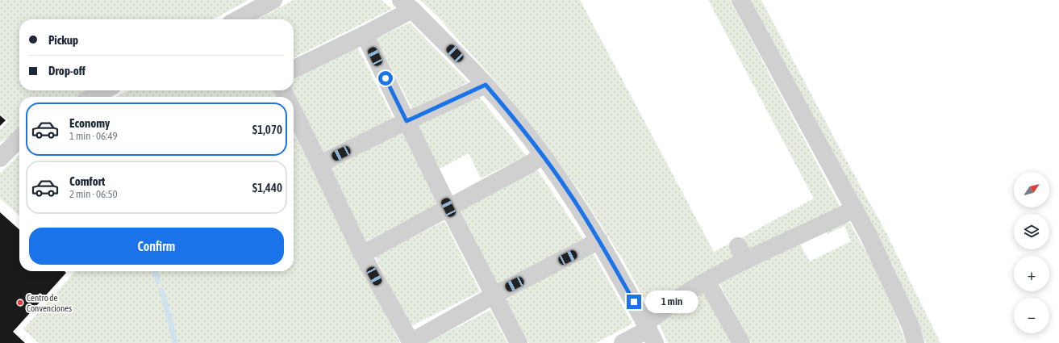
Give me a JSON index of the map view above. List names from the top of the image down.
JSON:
{
  "places": ["Centro de Convenciones"],
  "north": "top right",
  "page": {
    "banner": ["Pickup", "Drop-off"],
    "list": [
      {
        "name": "Economy",
        "note": "1 min · 06:49",
        "value": "$1,070"
      },
      {
        "name": "Comfort",
        "note": "2 min · 06:50",
        "value": "$1,440"
      }
    ],
    "map_buttons": ["+", "−"],
    "buttons": "Confirm",
    "bubble": "1 min"
  }
}
